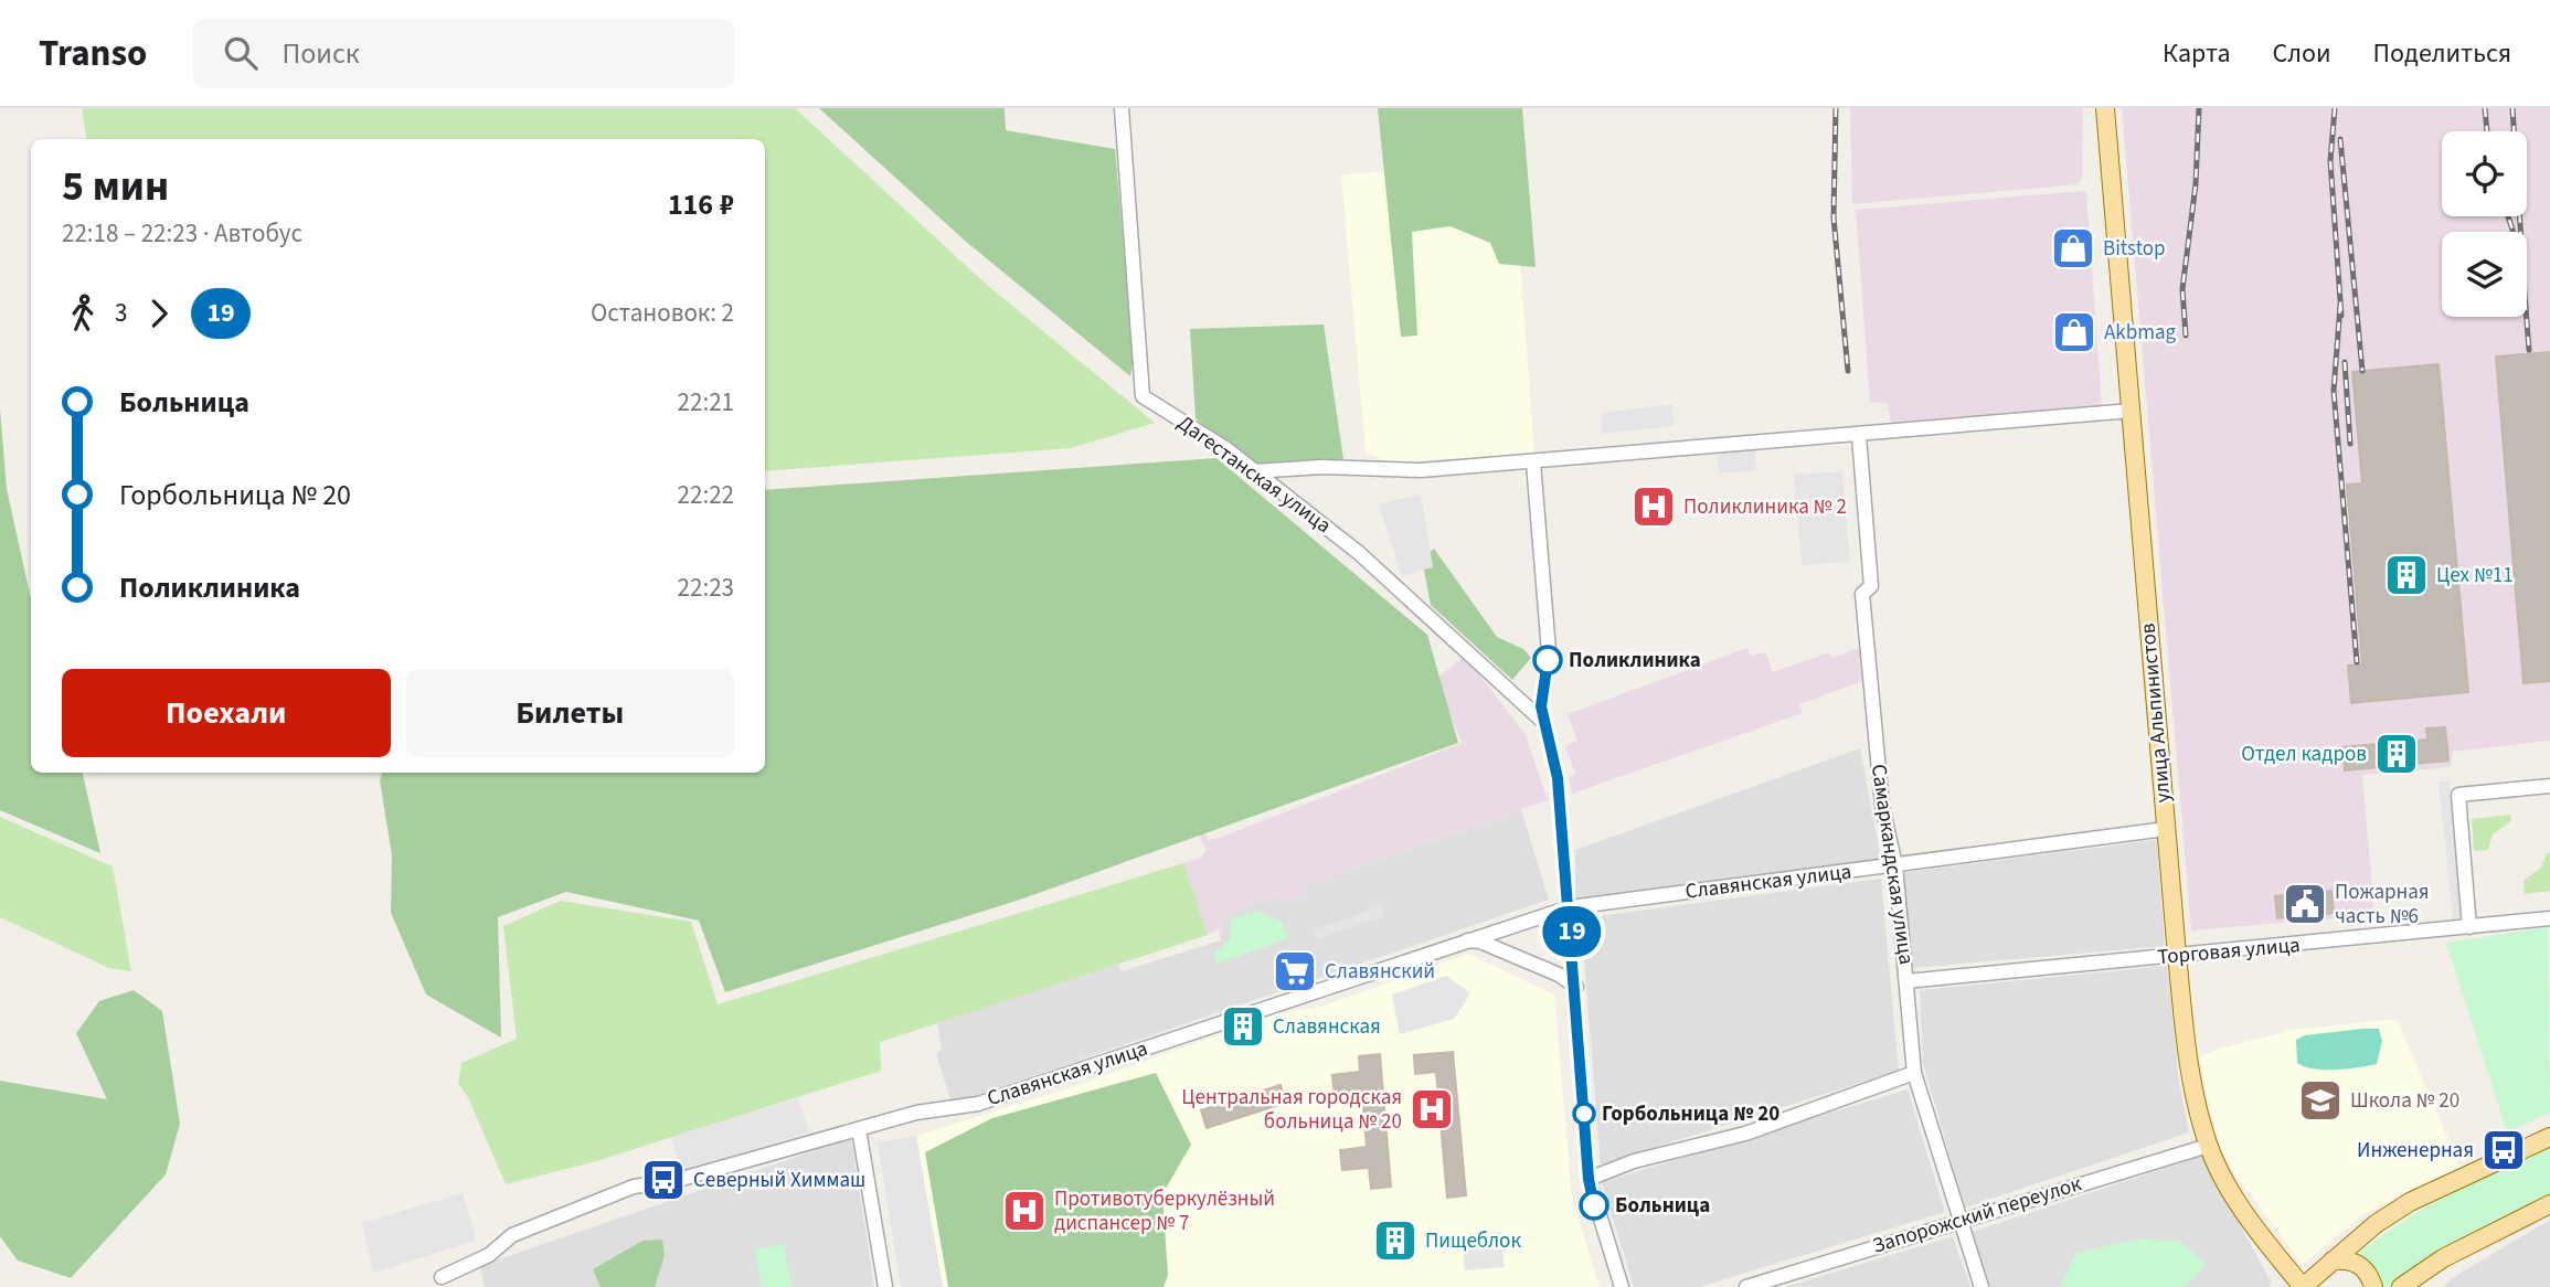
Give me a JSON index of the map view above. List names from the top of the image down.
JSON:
{
  "streets": {
    "main road": ["улица Альпинистов"],
    "street": [
      "Дагестанская улица",
      "Самаркандская улица",
      "Славянская улица",
      "Торговая улица",
      "Запорожский переулок"
    ]
  },
  "crossings": [
    ["Дагестанская улица", "Славянская улица"],
    ["улица Альпинистов", "Славянская улица"],
    ["улица Альпинистов", "Торговая улица"],
    ["улица Альпинистов", "Запорожский переулок"],
    ["Самаркандская улица", "Славянская улица"],
    ["Самаркандская улица", "Торговая улица"],
    ["Самаркандская улица", "Запорожский переулок"]
  ],
  "places": {
    "shop": ["Bitstop", "Akbmag"],
    "hospital": ["Поликлиника № 2", "Центральная городская больница № 20", "Противотуберкулёзный диспансер № 7"],
    "building": [
      "Цех №11",
      "Отдел кадров",
      "Славянская",
      "Пищеблок"
    ],
    "other": ["Поликлиника", "Горбольница № 20", "Больница"],
    "public building": ["Пожарная часть №6"],
    "supermarket": ["Славянский"],
    "school or university": ["Школа № 20"],
    "bus stop": ["Инженерная", "Северный Химмаш"]
  },
  "lines": ["bus line 19"],
  "page": {
    "header": "Transo",
    "search": "Поиск",
    "nav": ["Карта", "Слои", "Поделиться"],
    "on_map": "19",
    "heading": ["5 мин", "22:18 – 22:23 · Автобус", "116 ₽"],
    "legs": ["3", "19", "Остановок: 2"],
    "list": [
      {
        "name": "Больница",
        "value": "22:21"
      },
      {
        "name": "Горбольница № 20",
        "value": "22:22"
      },
      {
        "name": "Поликлиника",
        "value": "22:23"
      }
    ],
    "buttons": ["Поехали", "Билеты"]
  }
}
